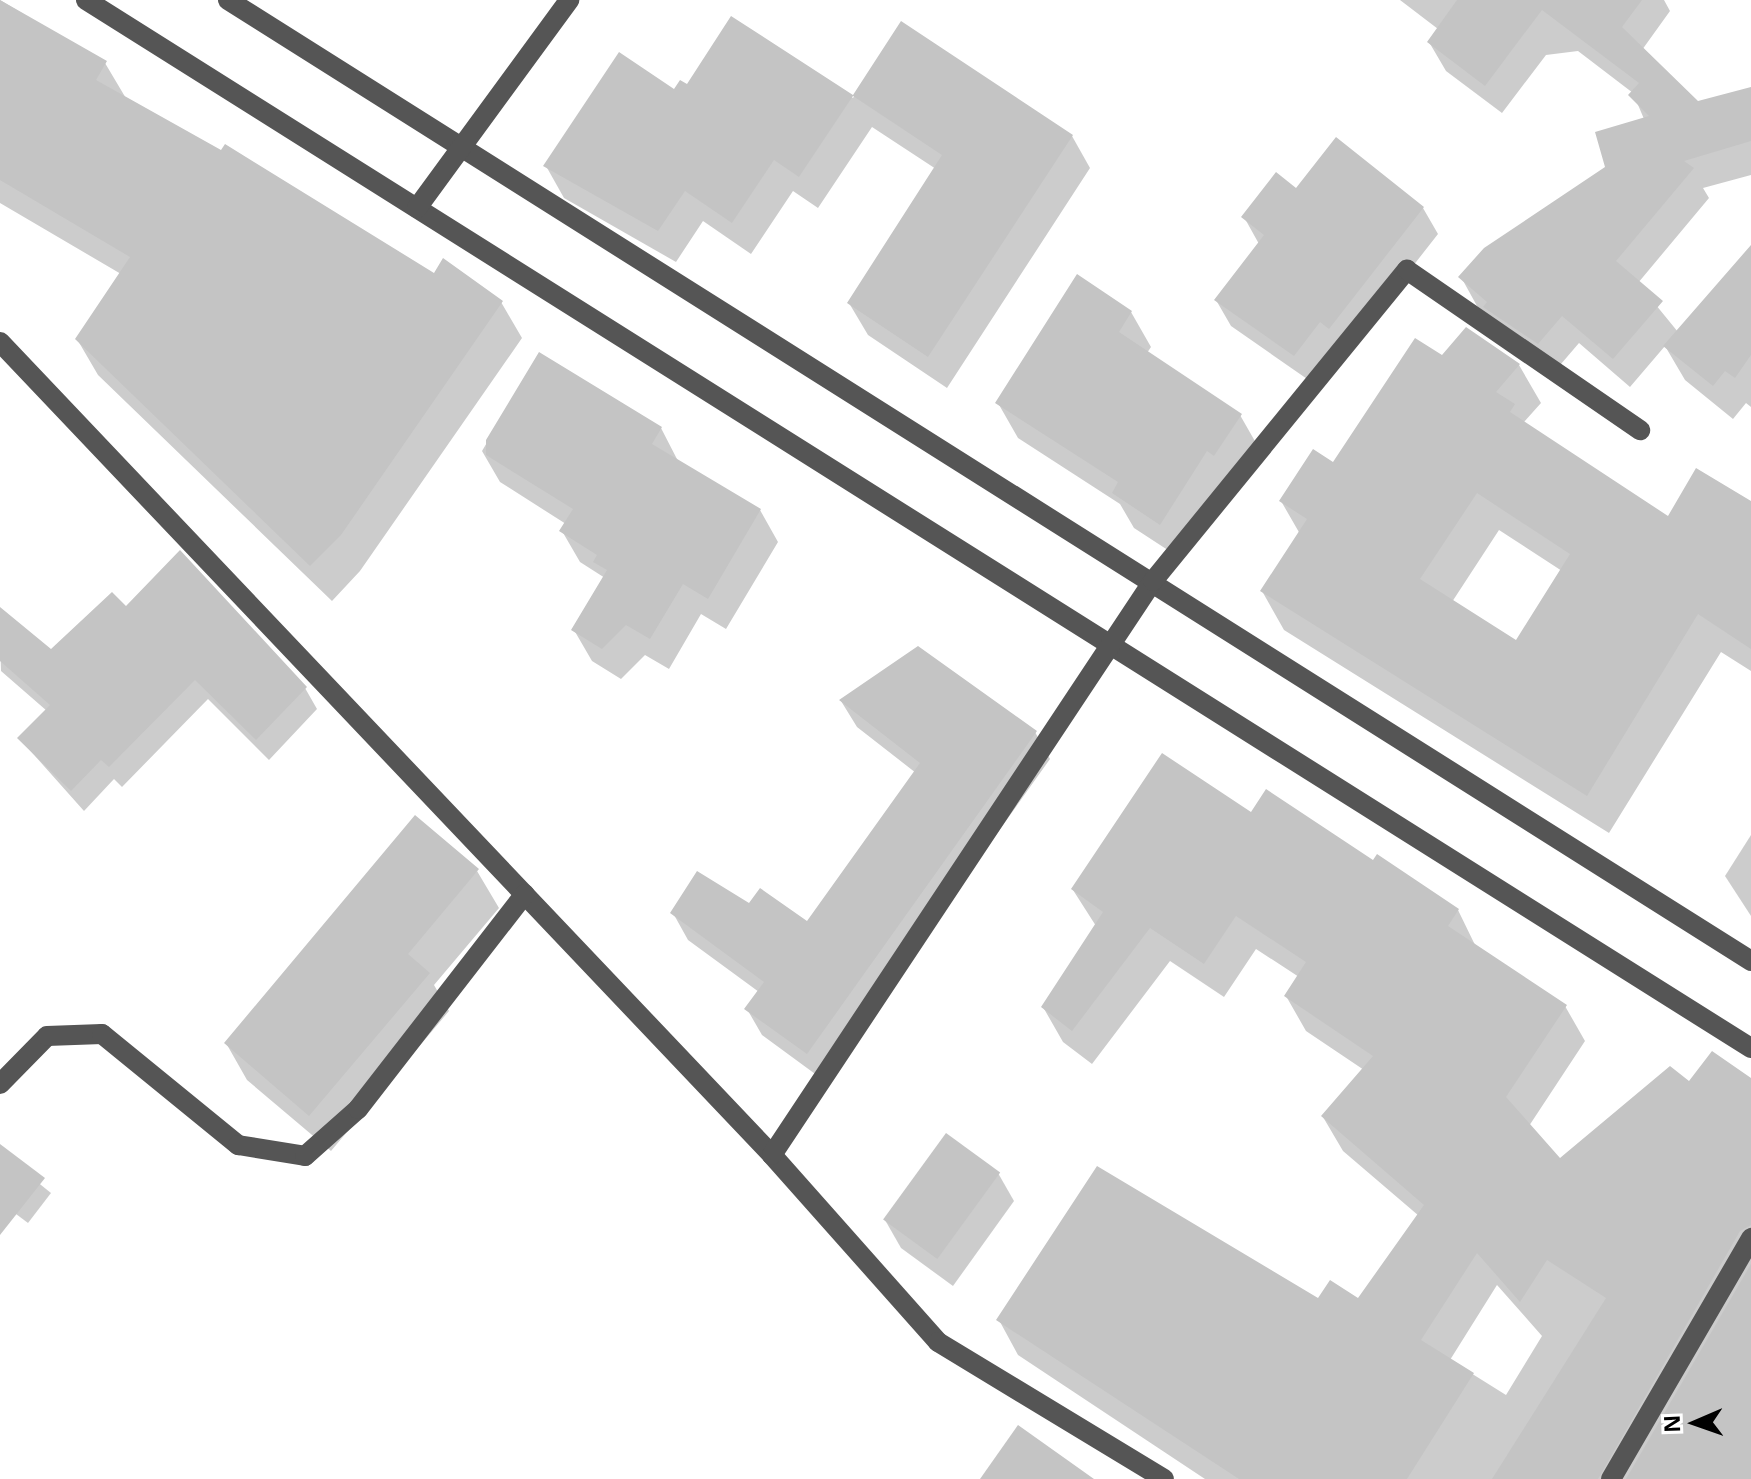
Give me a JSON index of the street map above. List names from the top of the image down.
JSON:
{
  "north": "left"
}
